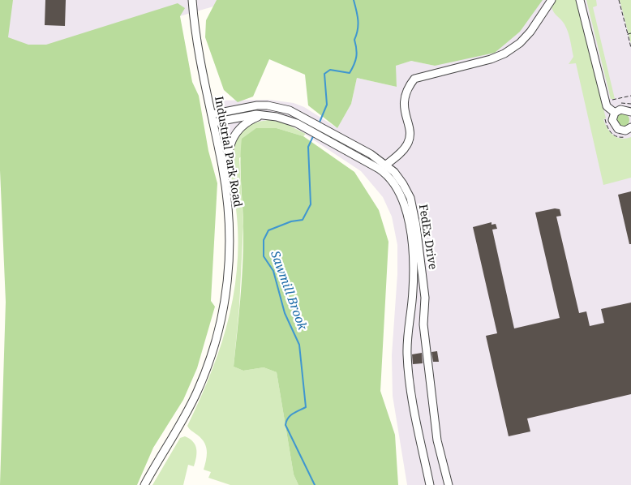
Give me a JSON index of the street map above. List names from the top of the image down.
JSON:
{
  "streets": {
    "street": ["Industrial Park Road", "FedEx Drive"]
  },
  "crossings": [
    ["Industrial Park Road", "FedEx Drive"]
  ],
  "water": ["Sawmill Brook"]
}
